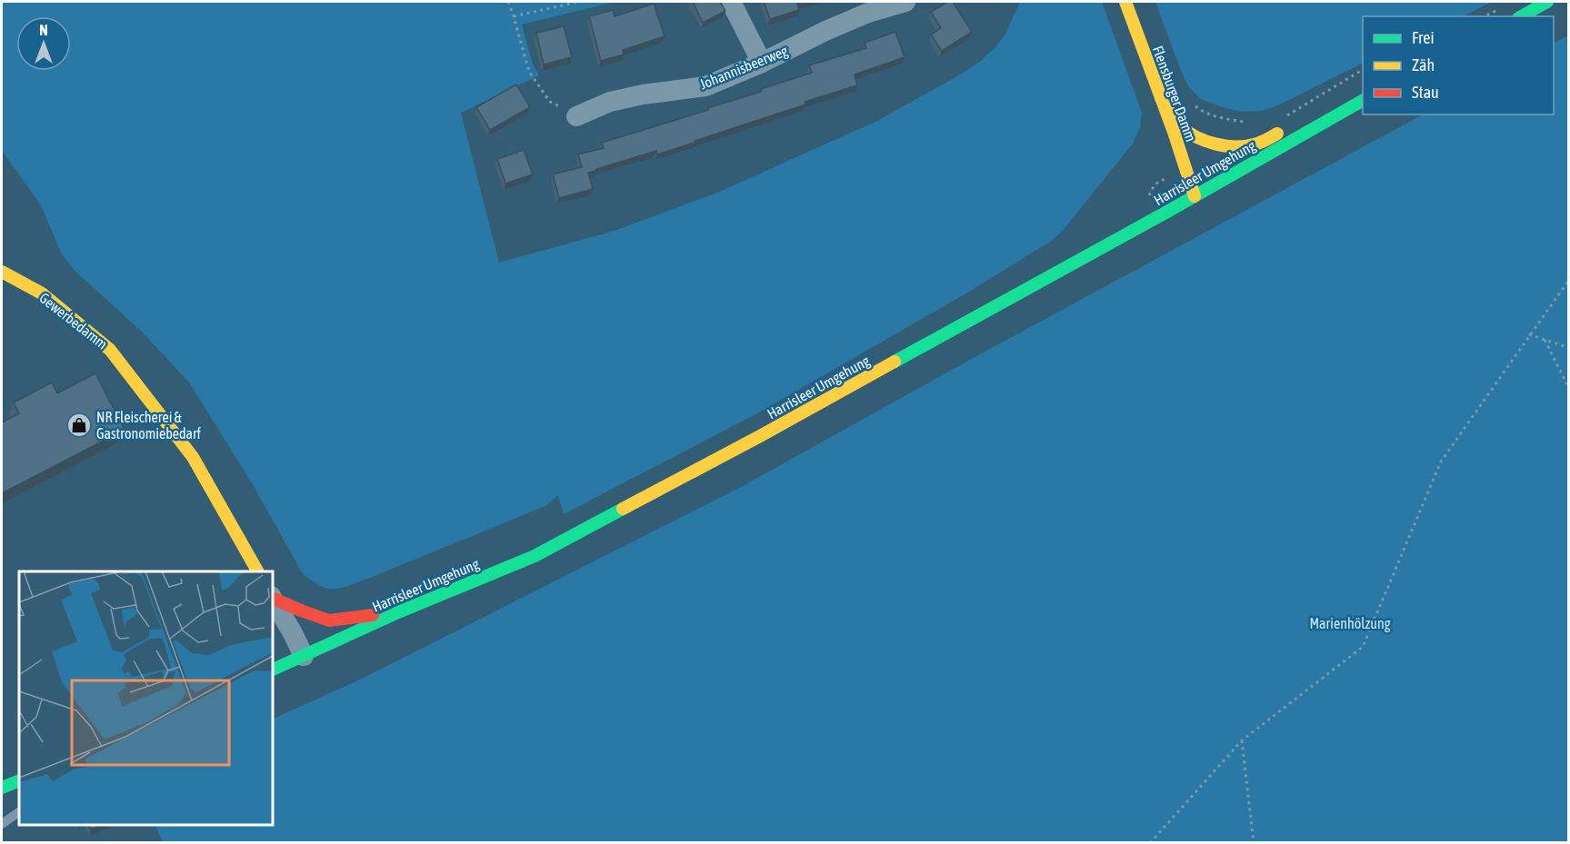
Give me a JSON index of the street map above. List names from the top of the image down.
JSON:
{
  "streets": {
    "main road": ["Flensburger Damm", "Harrisleer Umgehung", "Gewerbedamm"],
    "street": ["Johannisbeerweg"]
  },
  "crossings": [
    ["Flensburger Damm", "Harrisleer Umgehung"]
  ],
  "parks": ["Marienhölzung"],
  "places": {
    "shop": ["NR Fleischerei & Gastronomiebedarf"]
  },
  "legend": ["Frei", "Zäh", "Stau"],
  "north": "top"
}
